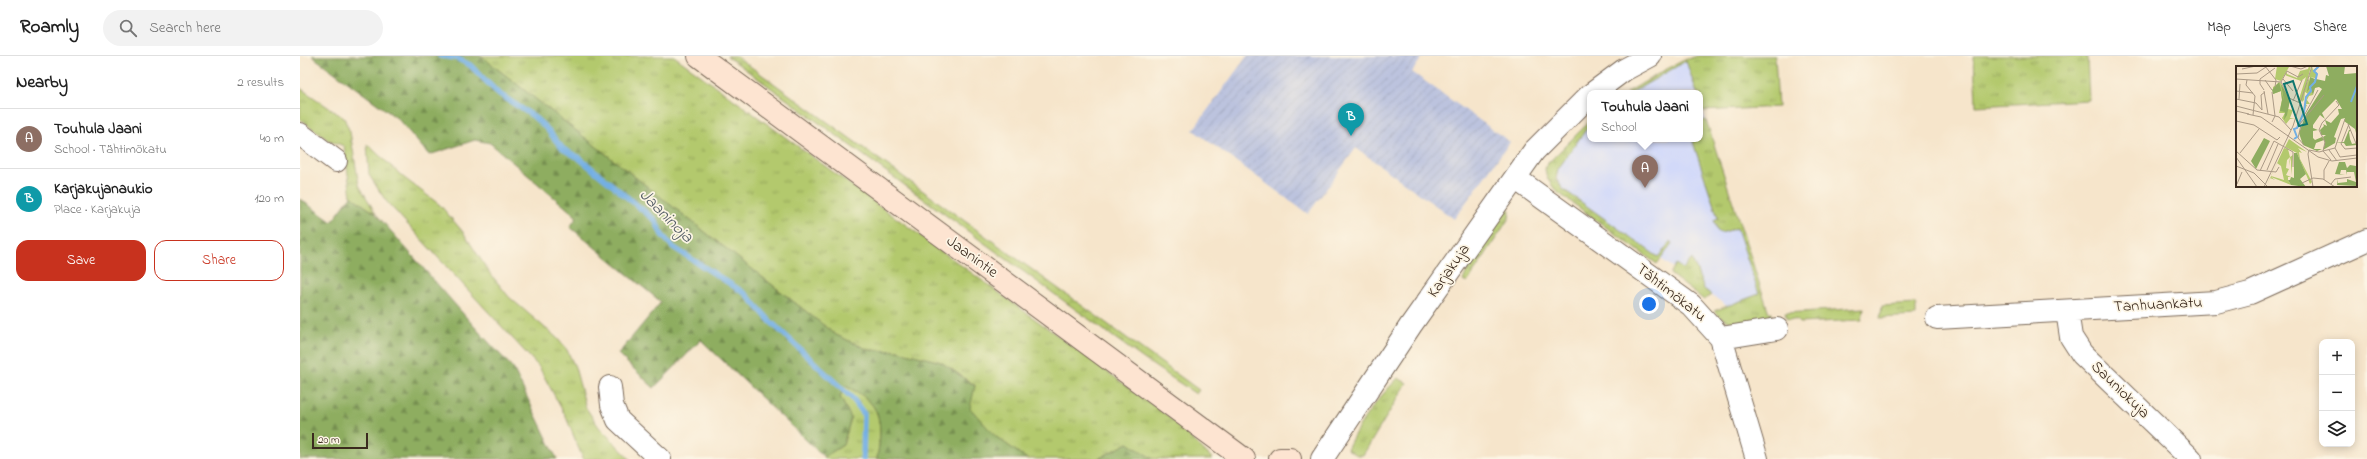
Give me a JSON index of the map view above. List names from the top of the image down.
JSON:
{
  "streets": {
    "main road": ["Jaanintie"],
    "street": [
      "Karjakuja",
      "Tähtimökatu",
      "Tanhuankatu",
      "Sauniokuja"
    ]
  },
  "crossings": [
    ["Karjakuja", "Tähtimökatu"],
    ["Tanhuankatu", "Sauniokuja"]
  ],
  "water": ["Jaaninoja"],
  "scale_bar": "20 m",
  "page": {
    "header": "Roamly",
    "search": "Search here",
    "nav": ["Map", "Layers", "Share"],
    "heading": ["Nearby", "2 results"],
    "popup": ["Touhula Jaani", "School"],
    "pins": ["B", "A"],
    "list": [
      {
        "mark": "A",
        "name": "Touhula Jaani",
        "note": "School · Tähtimökatu",
        "value": "40 m"
      },
      {
        "mark": "B",
        "name": "Karjakujanaukio",
        "note": "Place · Karjakuja",
        "value": "120 m"
      }
    ],
    "buttons": ["Save", "Share"],
    "map_buttons": ["+", "−"],
    "scale": "20 m"
  }
}
